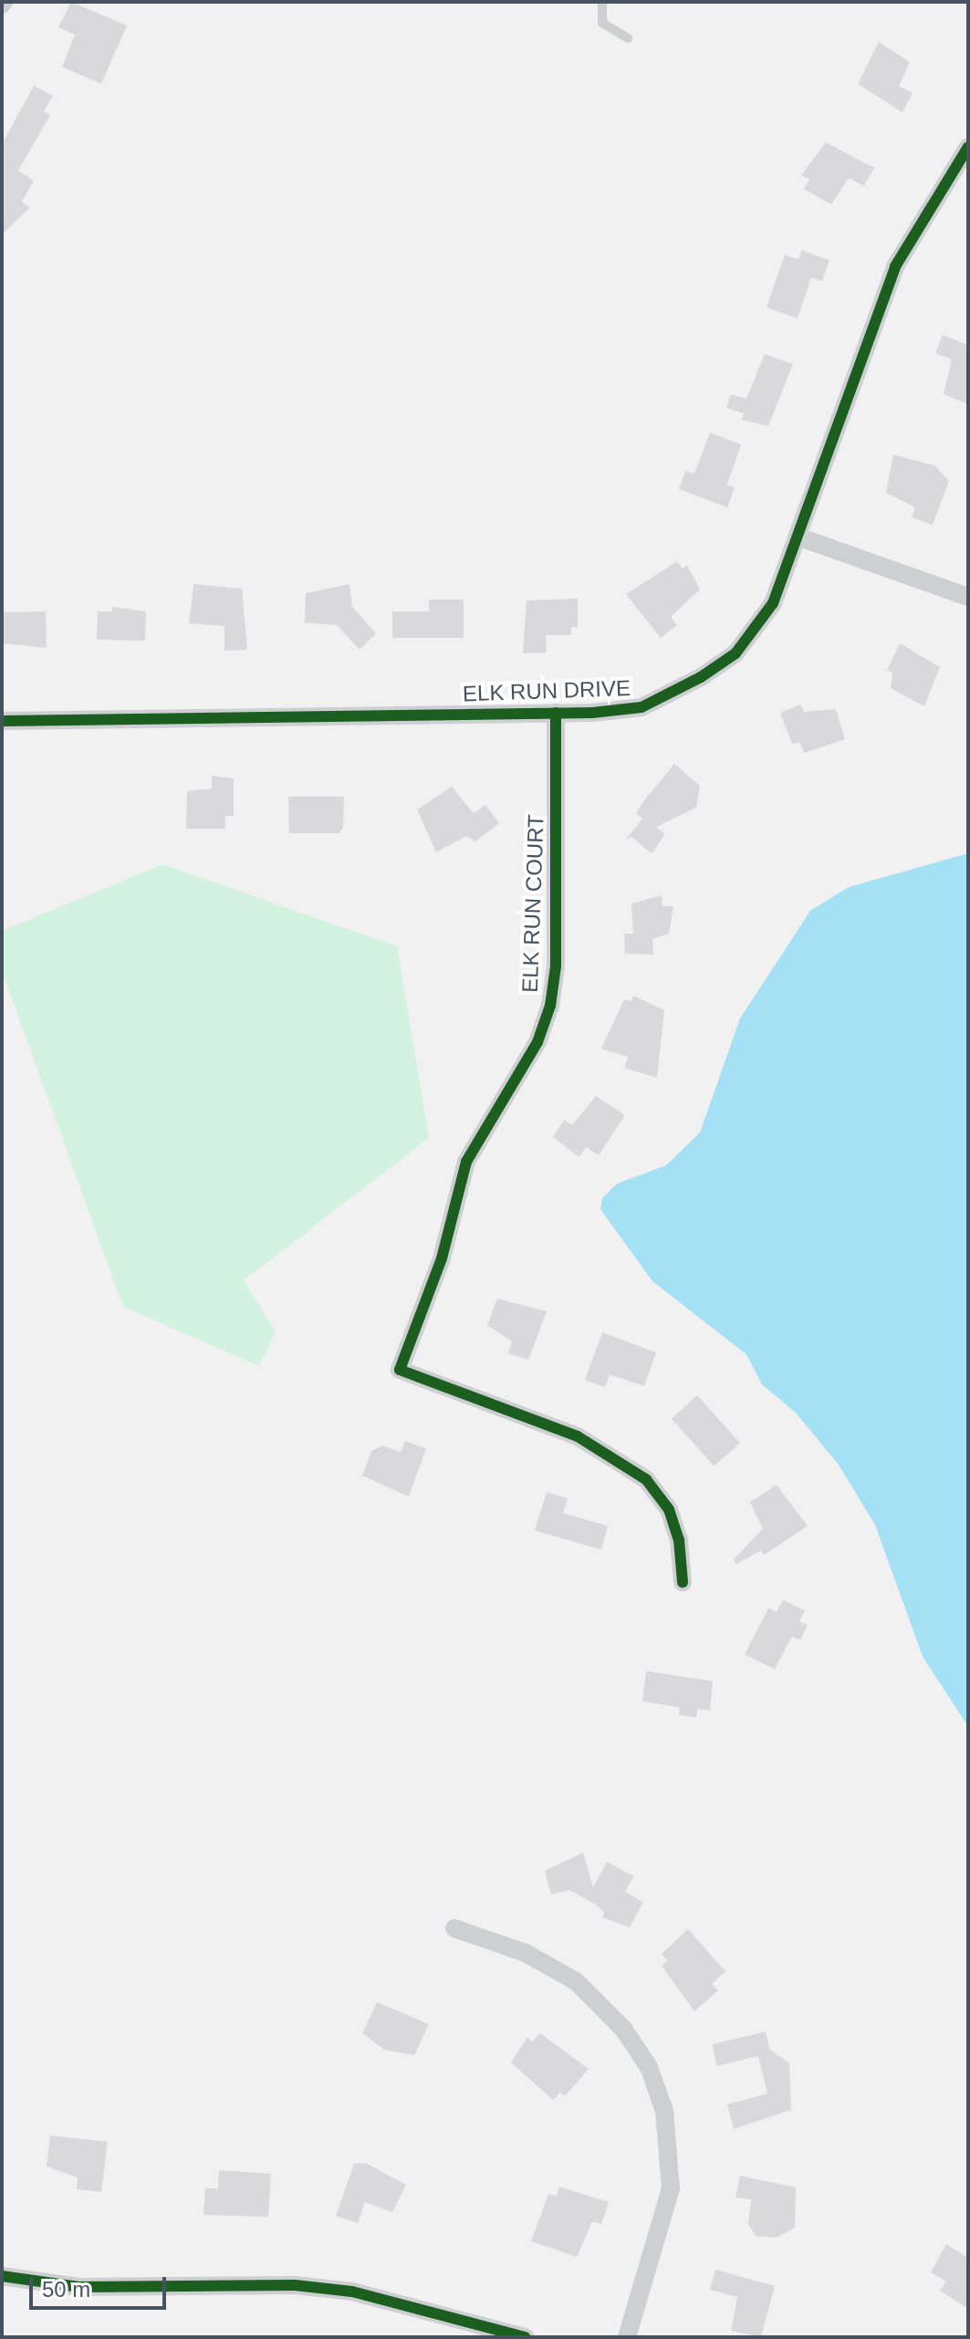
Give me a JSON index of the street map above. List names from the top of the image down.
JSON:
{
  "streets": {
    "street": ["ELK RUN DRIVE", "ELK RUN COURT"]
  },
  "crossings": [
    ["ELK RUN DRIVE", "ELK RUN COURT"]
  ],
  "scale_bar": "50 m"
}
